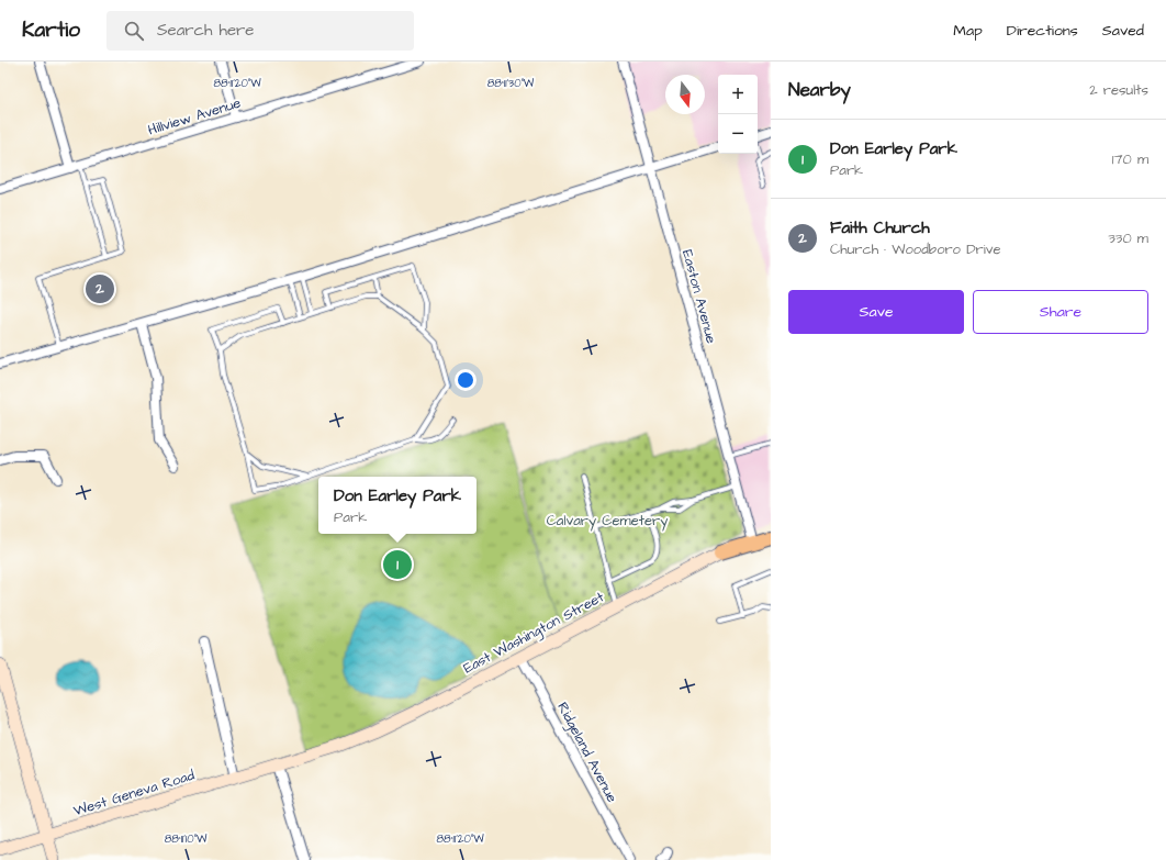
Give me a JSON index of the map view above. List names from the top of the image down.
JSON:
{
  "streets": {
    "main road": ["East Washington Street", "West Geneva Road"],
    "street": ["Hillview Avenue", "Easton Avenue", "Ridgeland Avenue"]
  },
  "crossings": [
    ["Easton Avenue", "East Washington Street"],
    ["East Washington Street", "Ridgeland Avenue"],
    ["East Washington Street", "West Geneva Road"]
  ],
  "parks": ["Calvary Cemetery"],
  "north": "bottom",
  "page": {
    "header": "Kartio",
    "search": "Search here",
    "nav": ["Map", "Directions", "Saved"],
    "heading": ["Nearby", "2 results"],
    "map_buttons": ["+", "−"],
    "list": [
      {
        "mark": "1",
        "name": "Don Earley Park",
        "note": "Park",
        "value": "170 m"
      },
      {
        "mark": "2",
        "name": "Faith Church",
        "note": "Church · Woodboro Drive",
        "value": "330 m"
      }
    ],
    "pins": ["2", "1"],
    "buttons": ["Save", "Share"],
    "popup": ["Don Earley Park", "Park"]
  },
  "coordinates": ["88°11'20\"W", "88°11'30\"W", "88°11'10\"W"]
}
